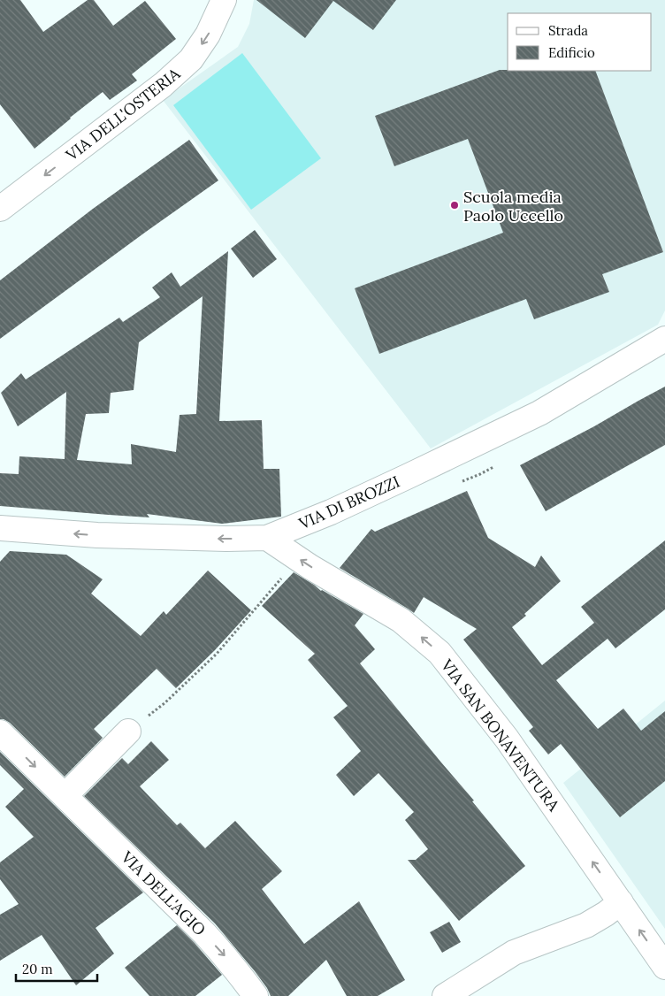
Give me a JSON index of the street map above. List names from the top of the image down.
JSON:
{
  "streets": {
    "street": [
      "VIA DELL'OSTERIA",
      "VIA DI BROZZI",
      "VIA SAN BONAVENTURA",
      "VIA DELL'AGIO"
    ]
  },
  "crossings": [
    ["VIA DI BROZZI", "VIA SAN BONAVENTURA"]
  ],
  "one_way": [
    "VIA DELL'OSTERIA",
    "VIA DI BROZZI",
    "VIA SAN BONAVENTURA",
    "VIA DELL'AGIO"
  ],
  "places": ["Scuola media Paolo Uccello"],
  "legend": ["Strada", "Edificio"],
  "scale_bar": "20 m"
}
